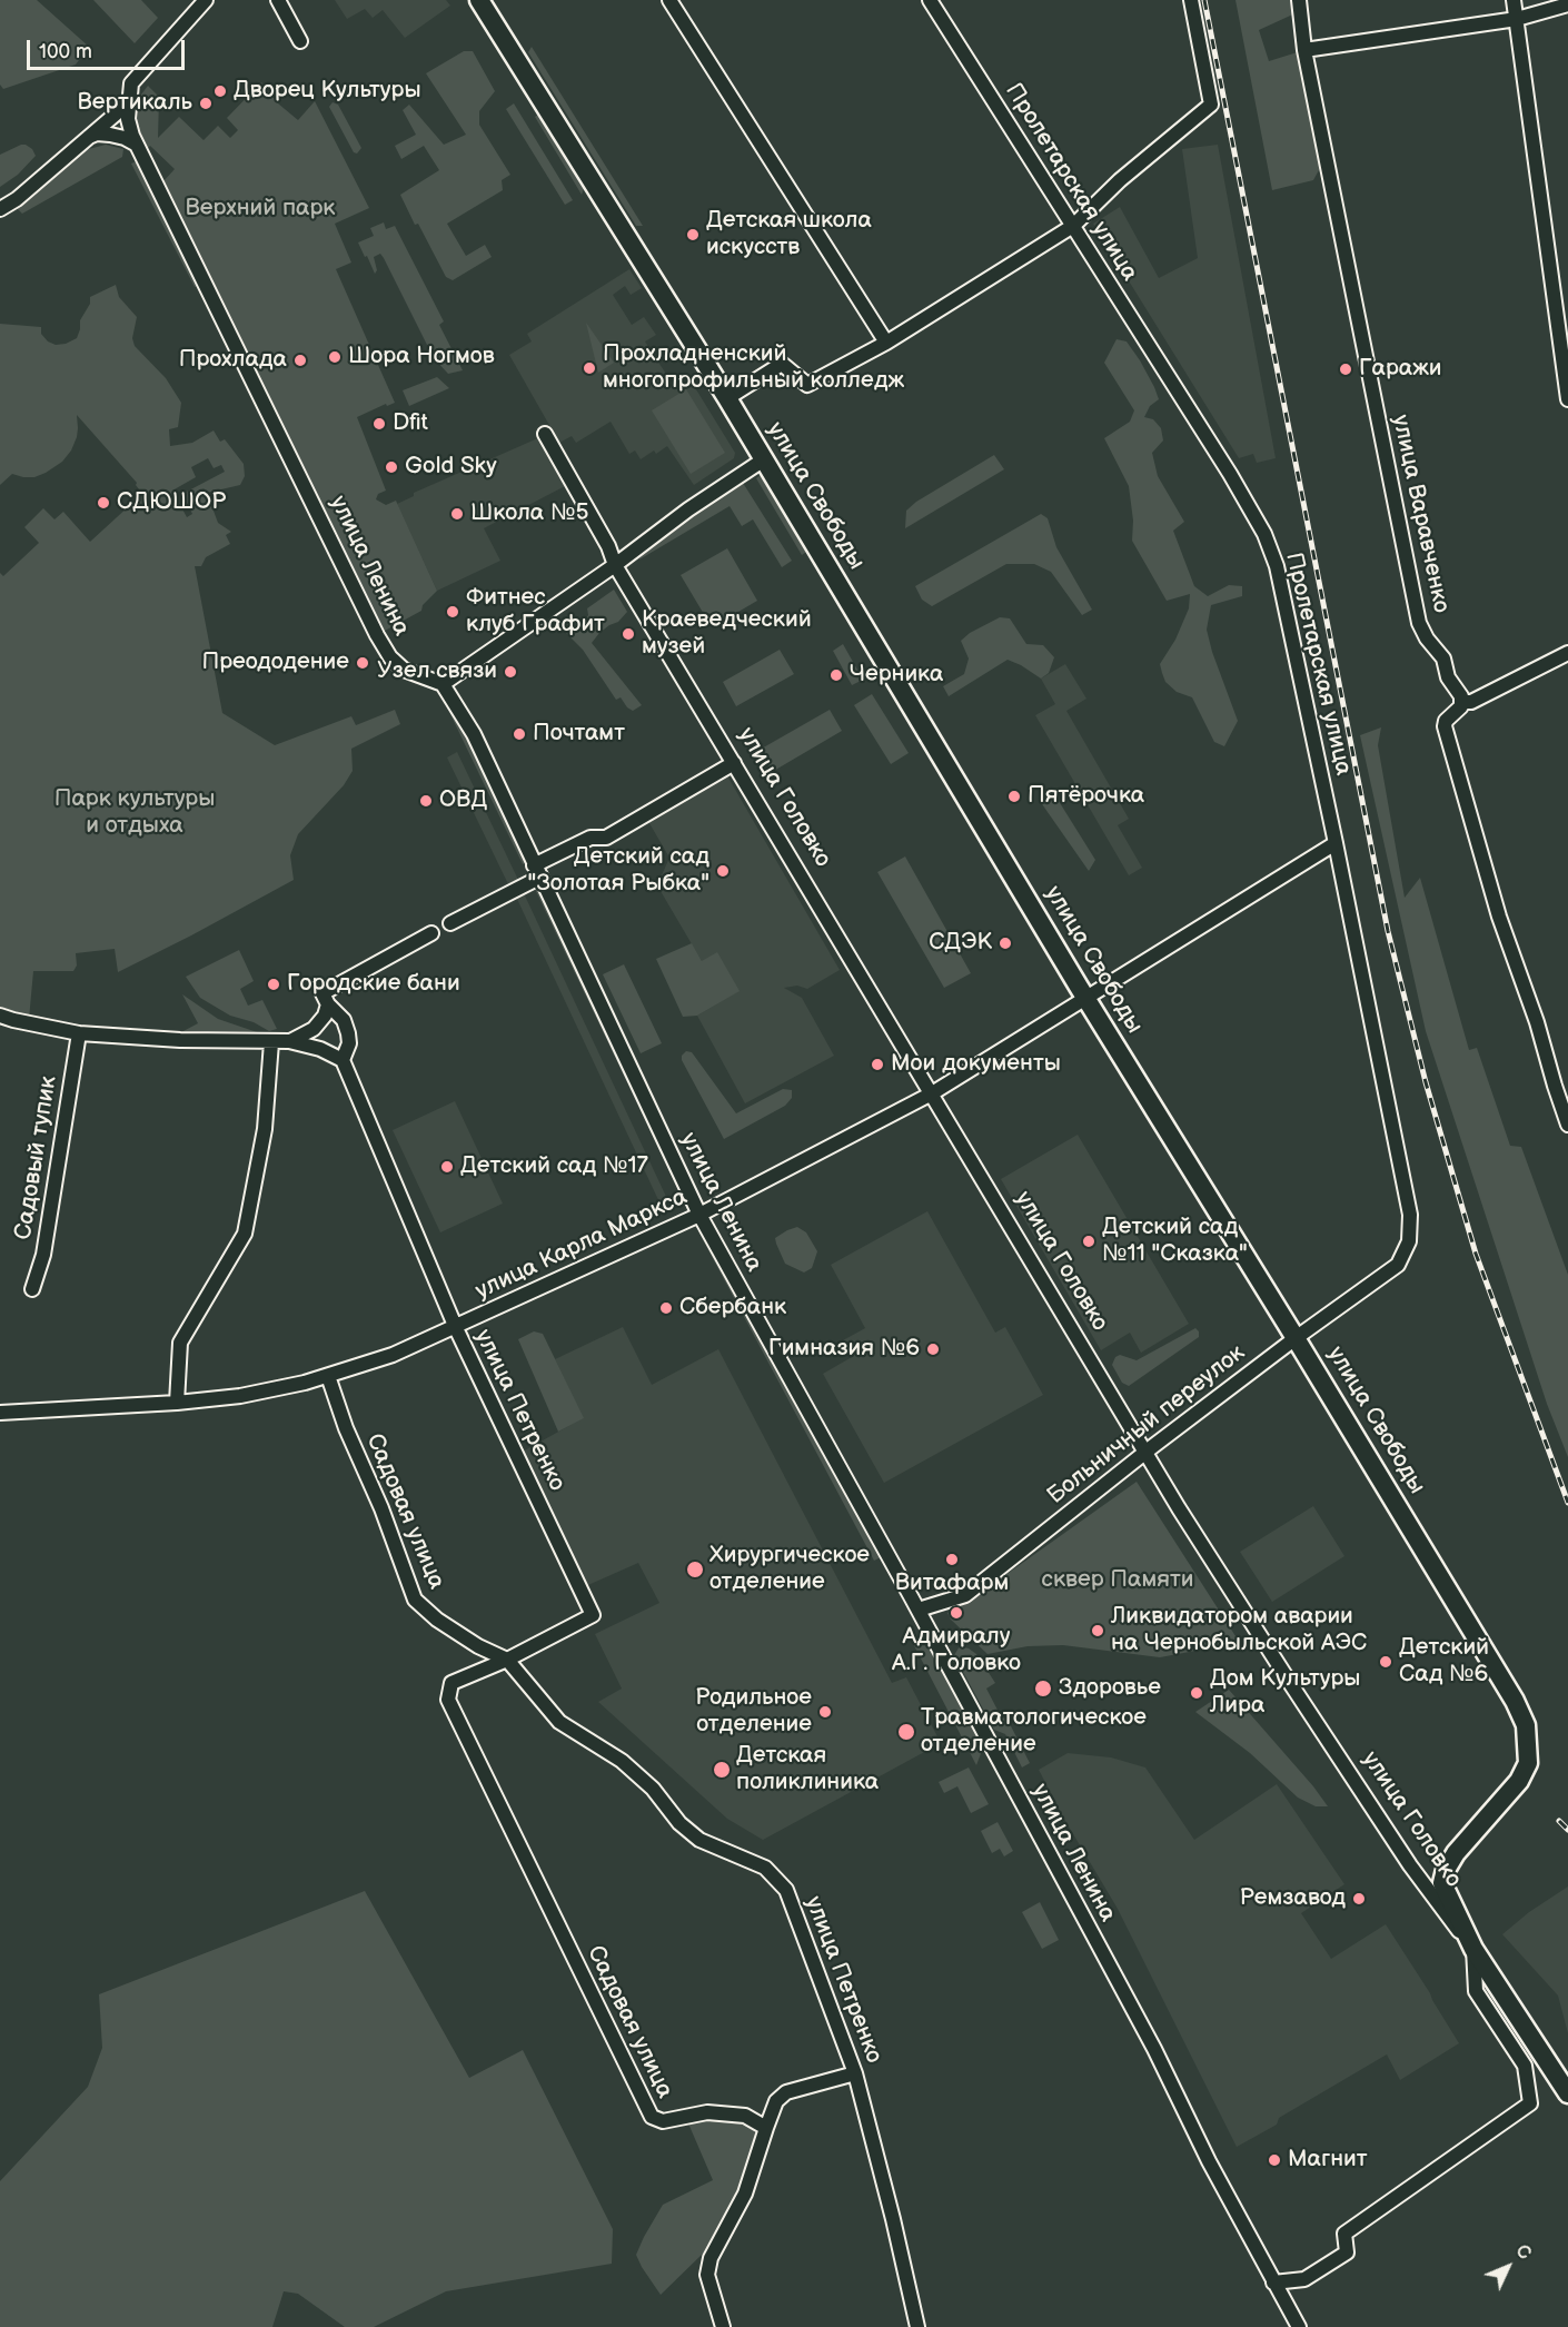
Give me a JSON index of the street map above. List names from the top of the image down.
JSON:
{
  "streets": {
    "main road": ["улица Свободы", "улица Головко"],
    "street": [
      "Пролетарская улица",
      "улица Варавченко",
      "улица Ленина",
      "Садовый тупик",
      "улица Карла Маркса",
      "улица Петренко",
      "Больничный переулок",
      "Садовая улица"
    ]
  },
  "crossings": [
    ["Пролетарская улица", "улица Карла Маркса"],
    ["Пролетарская улица", "Больничный переулок"],
    ["улица Свободы", "улица Головко"],
    ["улица Свободы", "улица Карла Маркса"],
    ["улица Свободы", "Больничный переулок"],
    ["улица Ленина", "улица Карла Маркса"],
    ["улица Ленина", "Больничный переулок"],
    ["улица Головко", "улица Карла Маркса"],
    ["улица Головко", "Больничный переулок"],
    ["улица Карла Маркса", "улица Петренко"],
    ["улица Карла Маркса", "Садовая улица"],
    ["улица Петренко", "Садовая улица"]
  ],
  "parks": ["Верхний парк", "Парк культуры и отдыха", "сквер Памяти"],
  "places": [
    "Дворец Культуры",
    "Вертикаль",
    "Детская школа искусств",
    "Шора Ногмов",
    "Прохлада",
    "Прохладненский многопрофильный колледж",
    "Гаражи",
    "Dfit",
    "Gold Sky",
    "СДЮШОР",
    "Школа №5",
    "Фитнес клуб Графит",
    "Краеведческий музей",
    "Преододение",
    "Узел связи",
    "Черника",
    "Почтамт",
    "Пятёрочка",
    "ОВД",
    "Детский сад \"Золотая Рыбка\"",
    "СДЭК",
    "Городские бани",
    "Мои документы",
    "Детский сад №17",
    "Детский сад №11 \"Сказка\"",
    "Сбербанк",
    "Гимназия №6",
    "Витафарм",
    "Хирургическое отделение",
    "Адмиралу А.Г. Головко",
    "Ликвидатором аварии на Чернобыльской АЭС",
    "Детский Сад №6",
    "Здоровье",
    "Дом Культуры Лира",
    "Родильное отделение",
    "Травматологическое отделение",
    "Детская поликлиника",
    "Ремзавод",
    "Магнит"
  ],
  "scale_bar": "100 m",
  "north": "top right"
}
